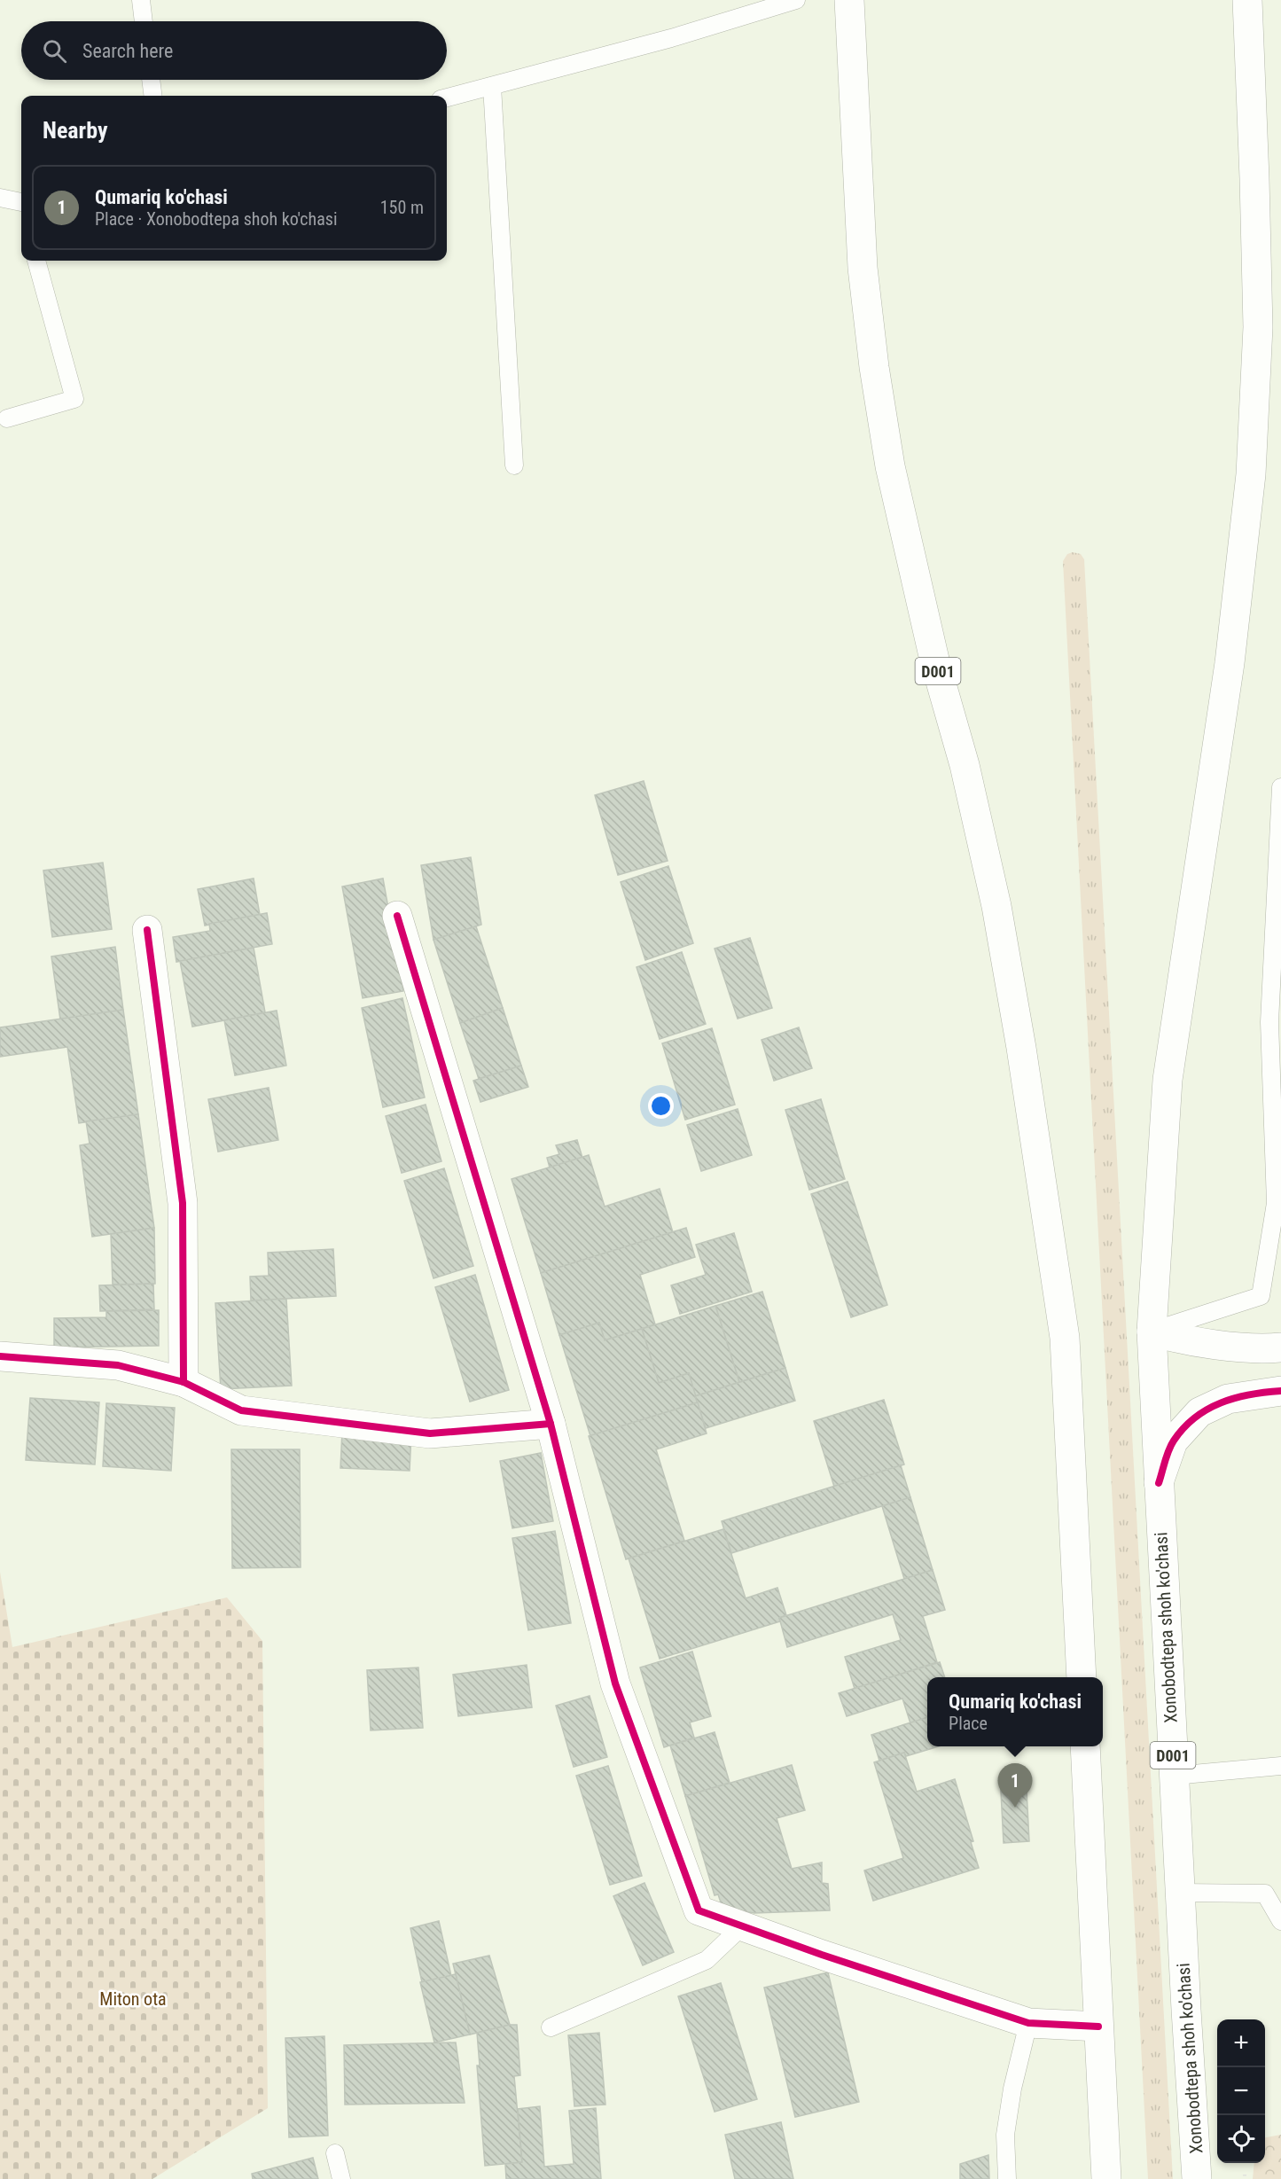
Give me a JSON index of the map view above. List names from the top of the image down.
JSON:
{
  "streets": {
    "main road": ["D001", "Xonobodtepa shoh ko'chasi"]
  },
  "crossings": [
    ["D001", "Xonobodtepa shoh ko'chasi"]
  ],
  "parks": ["Miton ota"],
  "page": {
    "search": "Search here",
    "heading": "Nearby",
    "list": [
      {
        "mark": "1",
        "name": "Qumariq ko'chasi",
        "note": "Place · Xonobodtepa shoh ko'chasi",
        "value": "150 m"
      }
    ],
    "popup": ["Qumariq ko'chasi", "Place"],
    "pins": "1",
    "map_buttons": ["+", "−"]
  }
}
